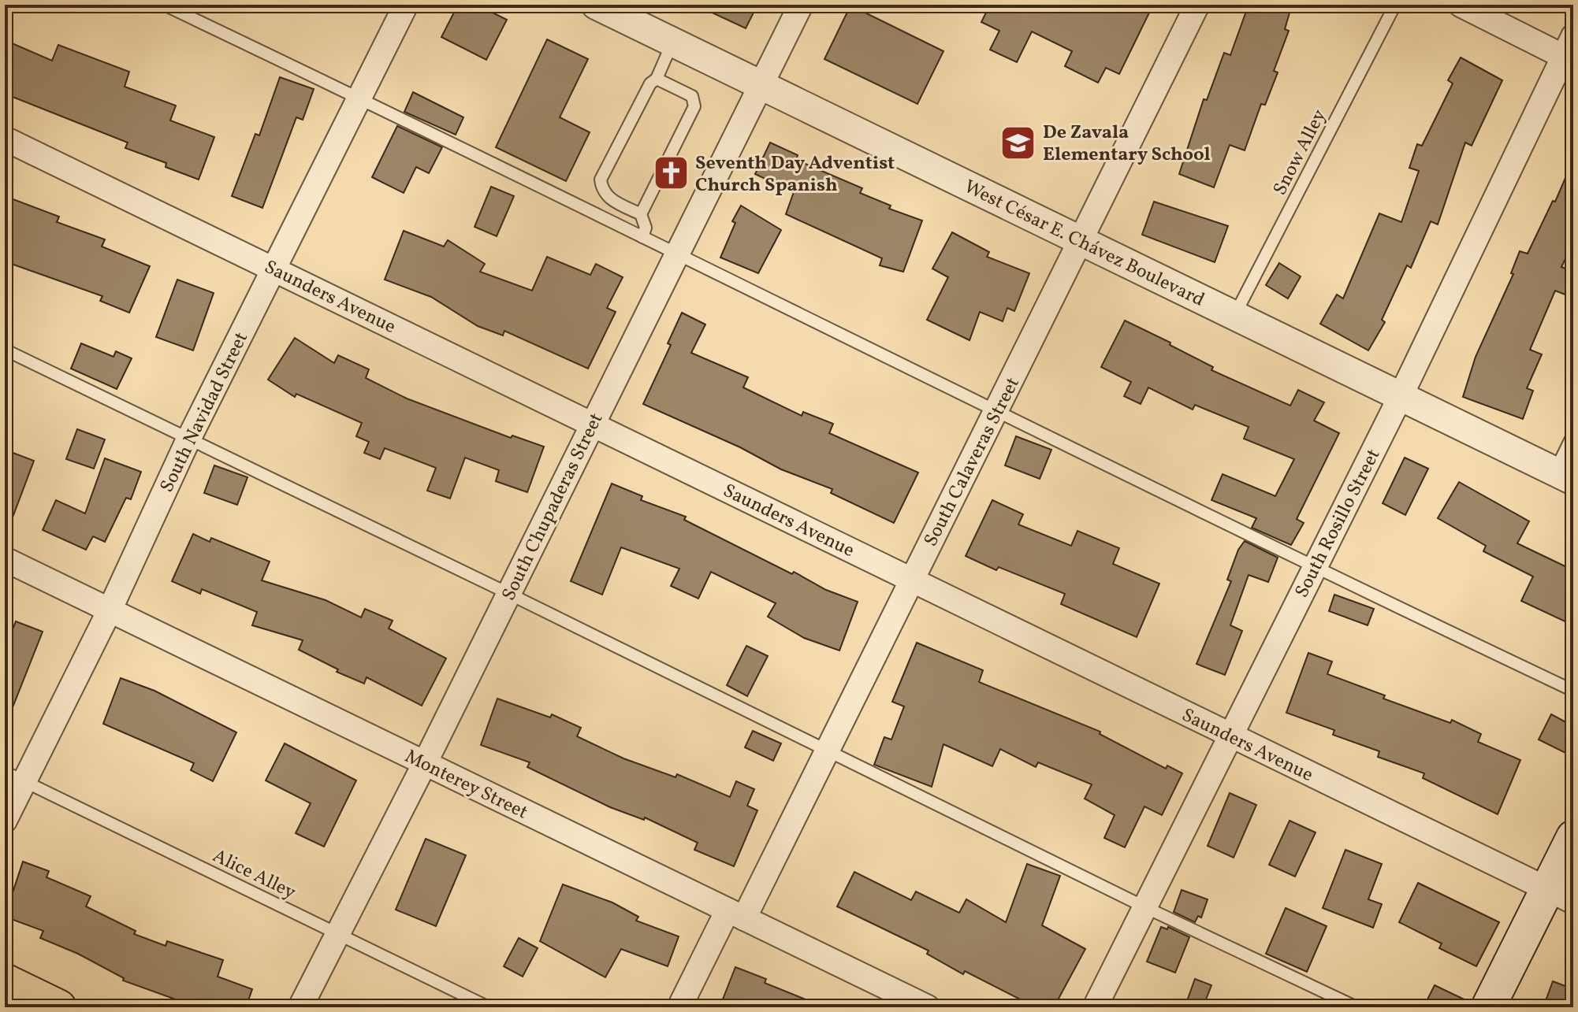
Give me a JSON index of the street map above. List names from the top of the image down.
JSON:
{
  "streets": {
    "street": [
      "West César E. Chávez Boulevard",
      "Saunders Avenue",
      "South Navidad Street",
      "South Calaveras Street",
      "South Chupaderas Street",
      "South Rosillo Street",
      "Monterey Street"
    ],
    "lane": ["Snow Alley", "Alice Alley"]
  },
  "crossings": [
    ["Snow Alley", "West César E. Chávez Boulevard"],
    ["West César E. Chávez Boulevard", "South Calaveras Street"],
    ["West César E. Chávez Boulevard", "South Chupaderas Street"],
    ["West César E. Chávez Boulevard", "South Rosillo Street"],
    ["Saunders Avenue", "South Navidad Street"],
    ["Saunders Avenue", "South Calaveras Street"],
    ["Saunders Avenue", "South Chupaderas Street"],
    ["Saunders Avenue", "South Rosillo Street"],
    ["South Navidad Street", "Monterey Street"],
    ["South Navidad Street", "Alice Alley"],
    ["South Calaveras Street", "Monterey Street"],
    ["South Chupaderas Street", "Monterey Street"],
    ["South Chupaderas Street", "Alice Alley"]
  ],
  "places": {
    "school or university": ["De Zavala Elementary School"],
    "church": ["Seventh Day Adventist Church Spanish"]
  }
}
